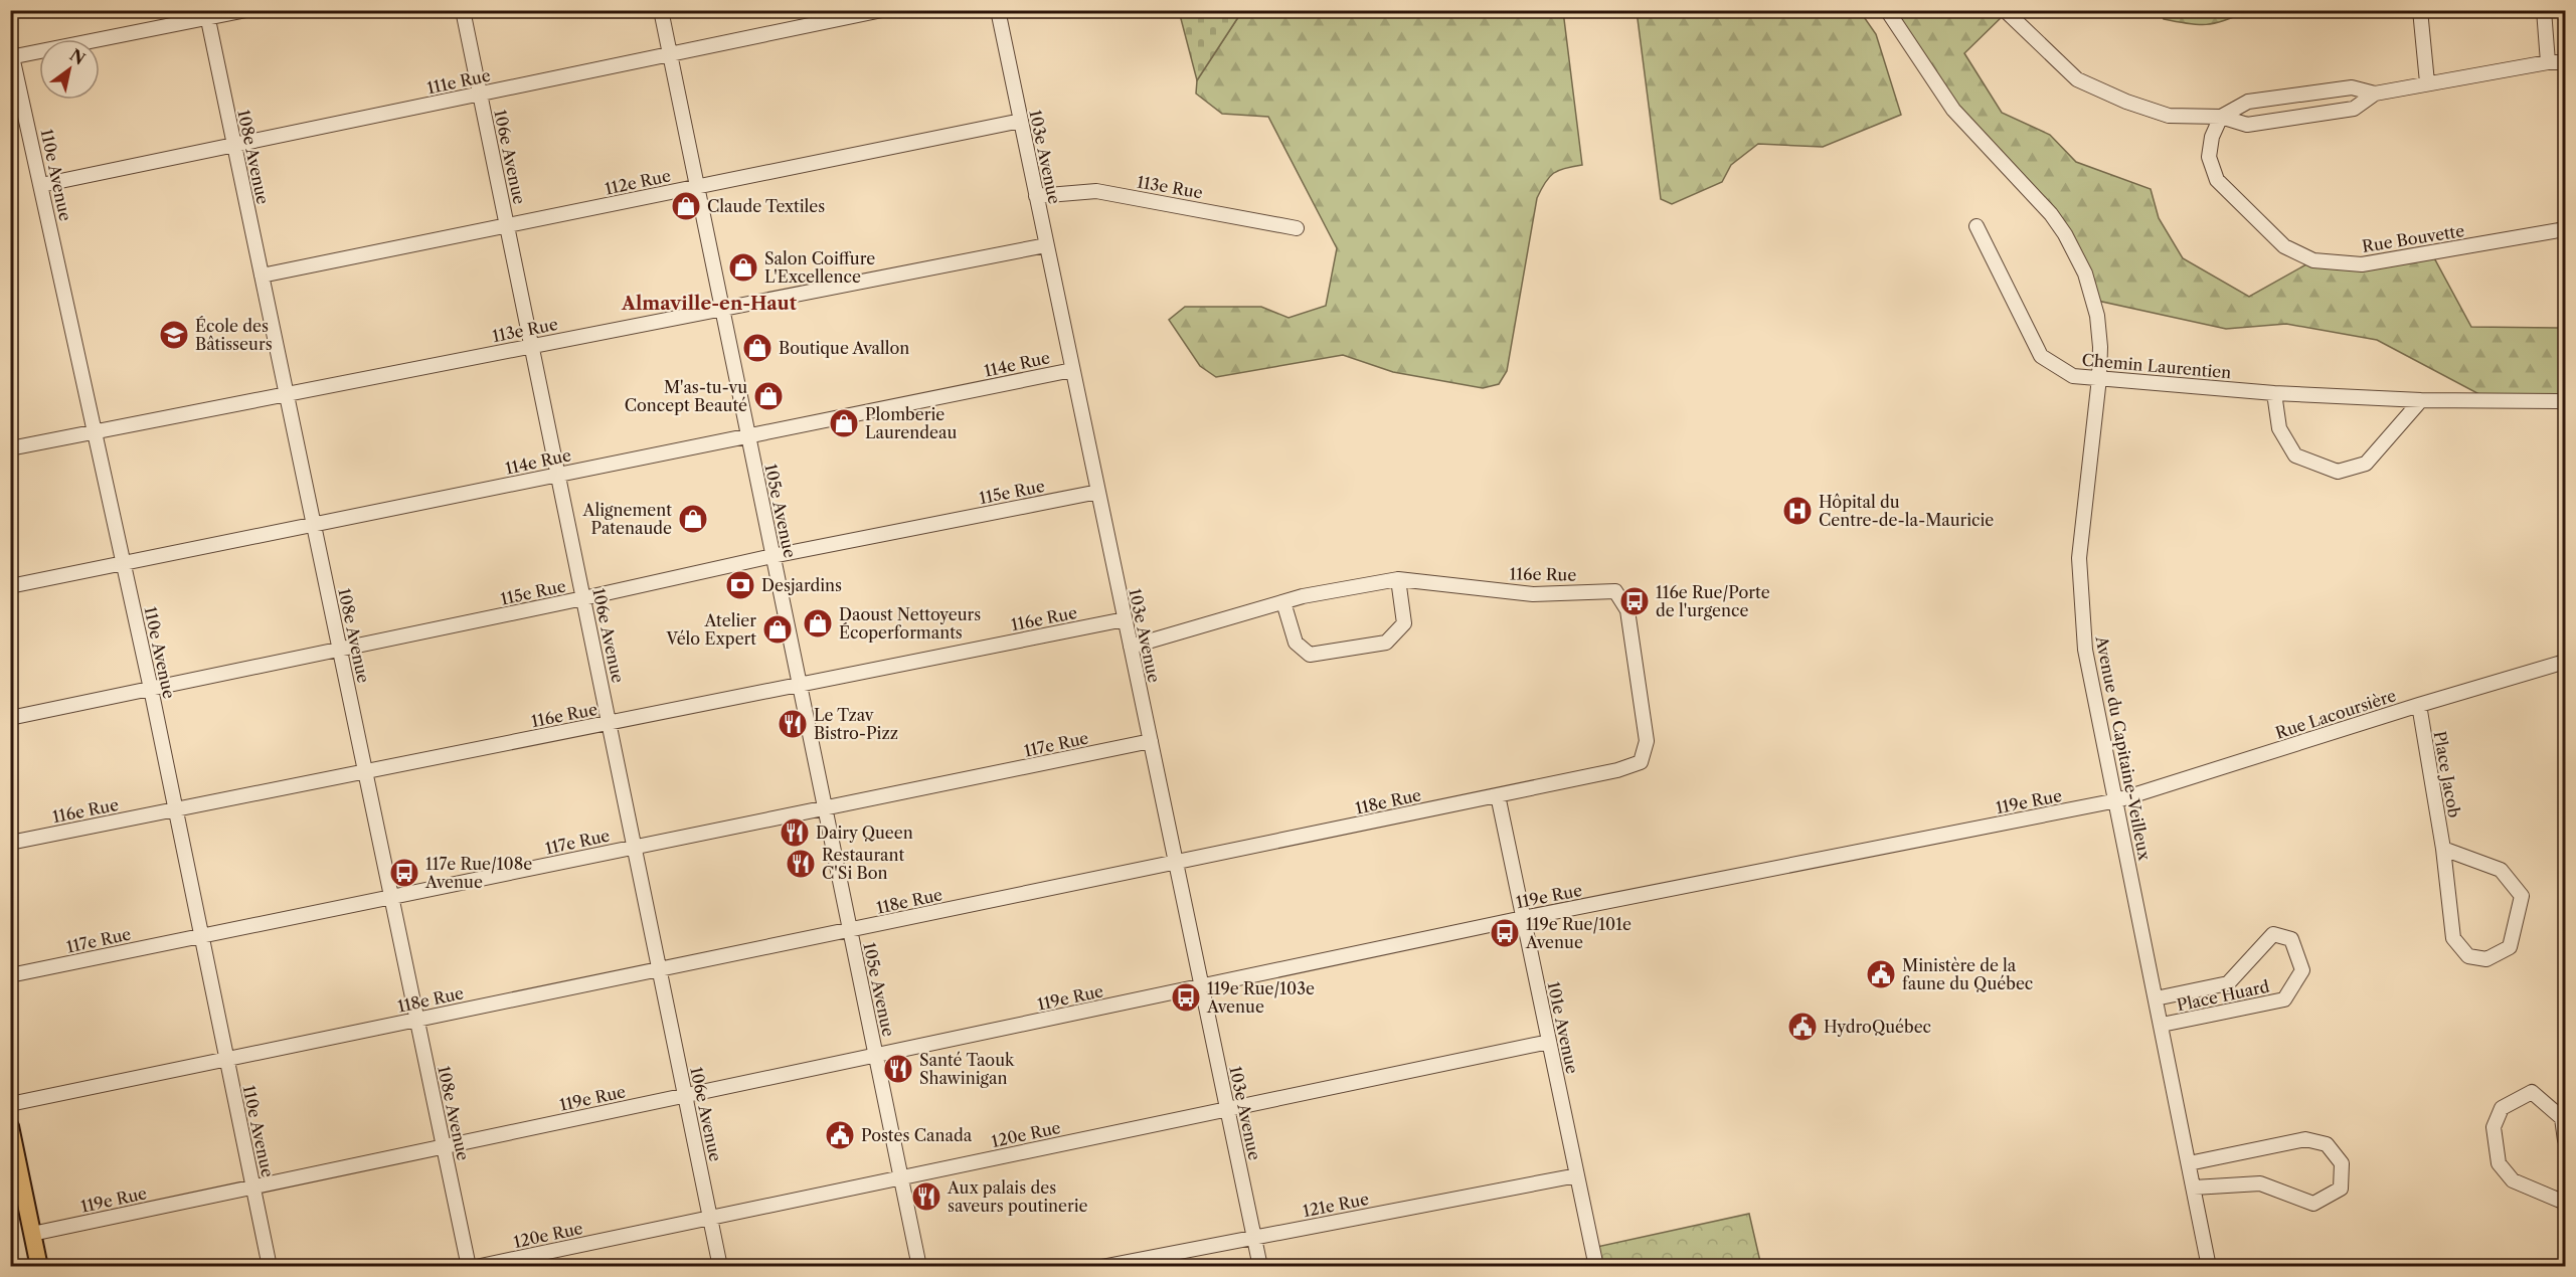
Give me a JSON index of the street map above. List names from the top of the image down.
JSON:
{
  "streets": {
    "street": [
      "111e Rue",
      "108e Avenue",
      "106e Avenue",
      "103e Avenue",
      "110e Avenue",
      "112e Rue",
      "113e Rue",
      "Rue Bouvette",
      "114e Rue",
      "Chemin Laurentien",
      "115e Rue",
      "105e Avenue",
      "116e Rue",
      "Rue Lacoursière",
      "117e Rue",
      "Avenue du Capitaine-Veilleux",
      "Place Jacob",
      "118e Rue",
      "119e Rue",
      "Place Huard",
      "101e Avenue",
      "120e Rue",
      "121e Rue"
    ]
  },
  "crossings": [
    ["111e Rue", "108e Avenue"],
    ["111e Rue", "106e Avenue"],
    ["111e Rue", "110e Avenue"],
    ["111e Rue", "105e Avenue"],
    ["108e Avenue", "112e Rue"],
    ["108e Avenue", "113e Rue"],
    ["108e Avenue", "114e Rue"],
    ["108e Avenue", "115e Rue"],
    ["108e Avenue", "116e Rue"],
    ["108e Avenue", "117e Rue"],
    ["108e Avenue", "118e Rue"],
    ["108e Avenue", "119e Rue"],
    ["106e Avenue", "112e Rue"],
    ["106e Avenue", "113e Rue"],
    ["106e Avenue", "114e Rue"],
    ["106e Avenue", "115e Rue"],
    ["106e Avenue", "116e Rue"],
    ["106e Avenue", "117e Rue"],
    ["106e Avenue", "118e Rue"],
    ["106e Avenue", "119e Rue"],
    ["106e Avenue", "120e Rue"],
    ["103e Avenue", "112e Rue"],
    ["103e Avenue", "113e Rue"],
    ["103e Avenue", "114e Rue"],
    ["103e Avenue", "115e Rue"],
    ["103e Avenue", "116e Rue"],
    ["103e Avenue", "117e Rue"],
    ["103e Avenue", "118e Rue"],
    ["103e Avenue", "119e Rue"],
    ["103e Avenue", "120e Rue"],
    ["103e Avenue", "121e Rue"],
    ["110e Avenue", "113e Rue"],
    ["110e Avenue", "114e Rue"],
    ["110e Avenue", "115e Rue"],
    ["110e Avenue", "116e Rue"],
    ["110e Avenue", "117e Rue"],
    ["110e Avenue", "118e Rue"],
    ["110e Avenue", "119e Rue"],
    ["112e Rue", "105e Avenue"],
    ["113e Rue", "105e Avenue"],
    ["114e Rue", "105e Avenue"],
    ["Chemin Laurentien", "Avenue du Capitaine-Veilleux"],
    ["115e Rue", "105e Avenue"],
    ["105e Avenue", "116e Rue"],
    ["105e Avenue", "117e Rue"],
    ["105e Avenue", "118e Rue"],
    ["105e Avenue", "119e Rue"],
    ["105e Avenue", "120e Rue"],
    ["116e Rue", "118e Rue"],
    ["Rue Lacoursière", "Avenue du Capitaine-Veilleux"],
    ["Rue Lacoursière", "Place Jacob"],
    ["Rue Lacoursière", "119e Rue"],
    ["Avenue du Capitaine-Veilleux", "119e Rue"],
    ["Avenue du Capitaine-Veilleux", "Place Huard"],
    ["118e Rue", "101e Avenue"],
    ["119e Rue", "101e Avenue"],
    ["101e Avenue", "120e Rue"],
    ["101e Avenue", "121e Rue"]
  ],
  "districts": ["Almaville-en-Haut"],
  "places": {
    "shop": [
      "Claude Textiles",
      "Salon Coiffure L'Excellence",
      "Boutique Avallon",
      "M'as-tu-vu Concept Beauté",
      "Plomberie Laurendeau",
      "Alignement Patenaude",
      "Daoust Nettoyeurs Écoperformants",
      "Atelier Vélo Expert"
    ],
    "school or university": ["École des Bâtisseurs"],
    "hospital": ["Hôpital du Centre-de-la-Mauricie"],
    "bank": ["Desjardins"],
    "bus stop": [
      "116e Rue/Porte de l'urgence",
      "117e Rue/108e Avenue",
      "119e Rue/101e Avenue",
      "119e Rue/103e Avenue"
    ],
    "restaurant": [
      "Le Tzav Bistro-Pizz",
      "Dairy Queen",
      "Restaurant C'Si Bon",
      "Santé Taouk Shawinigan",
      "Aux palais des saveurs poutinerie"
    ],
    "public building": ["Ministère de la faune du Québec", "HydroQuébec", "Postes Canada"]
  },
  "north": "top right"
}
